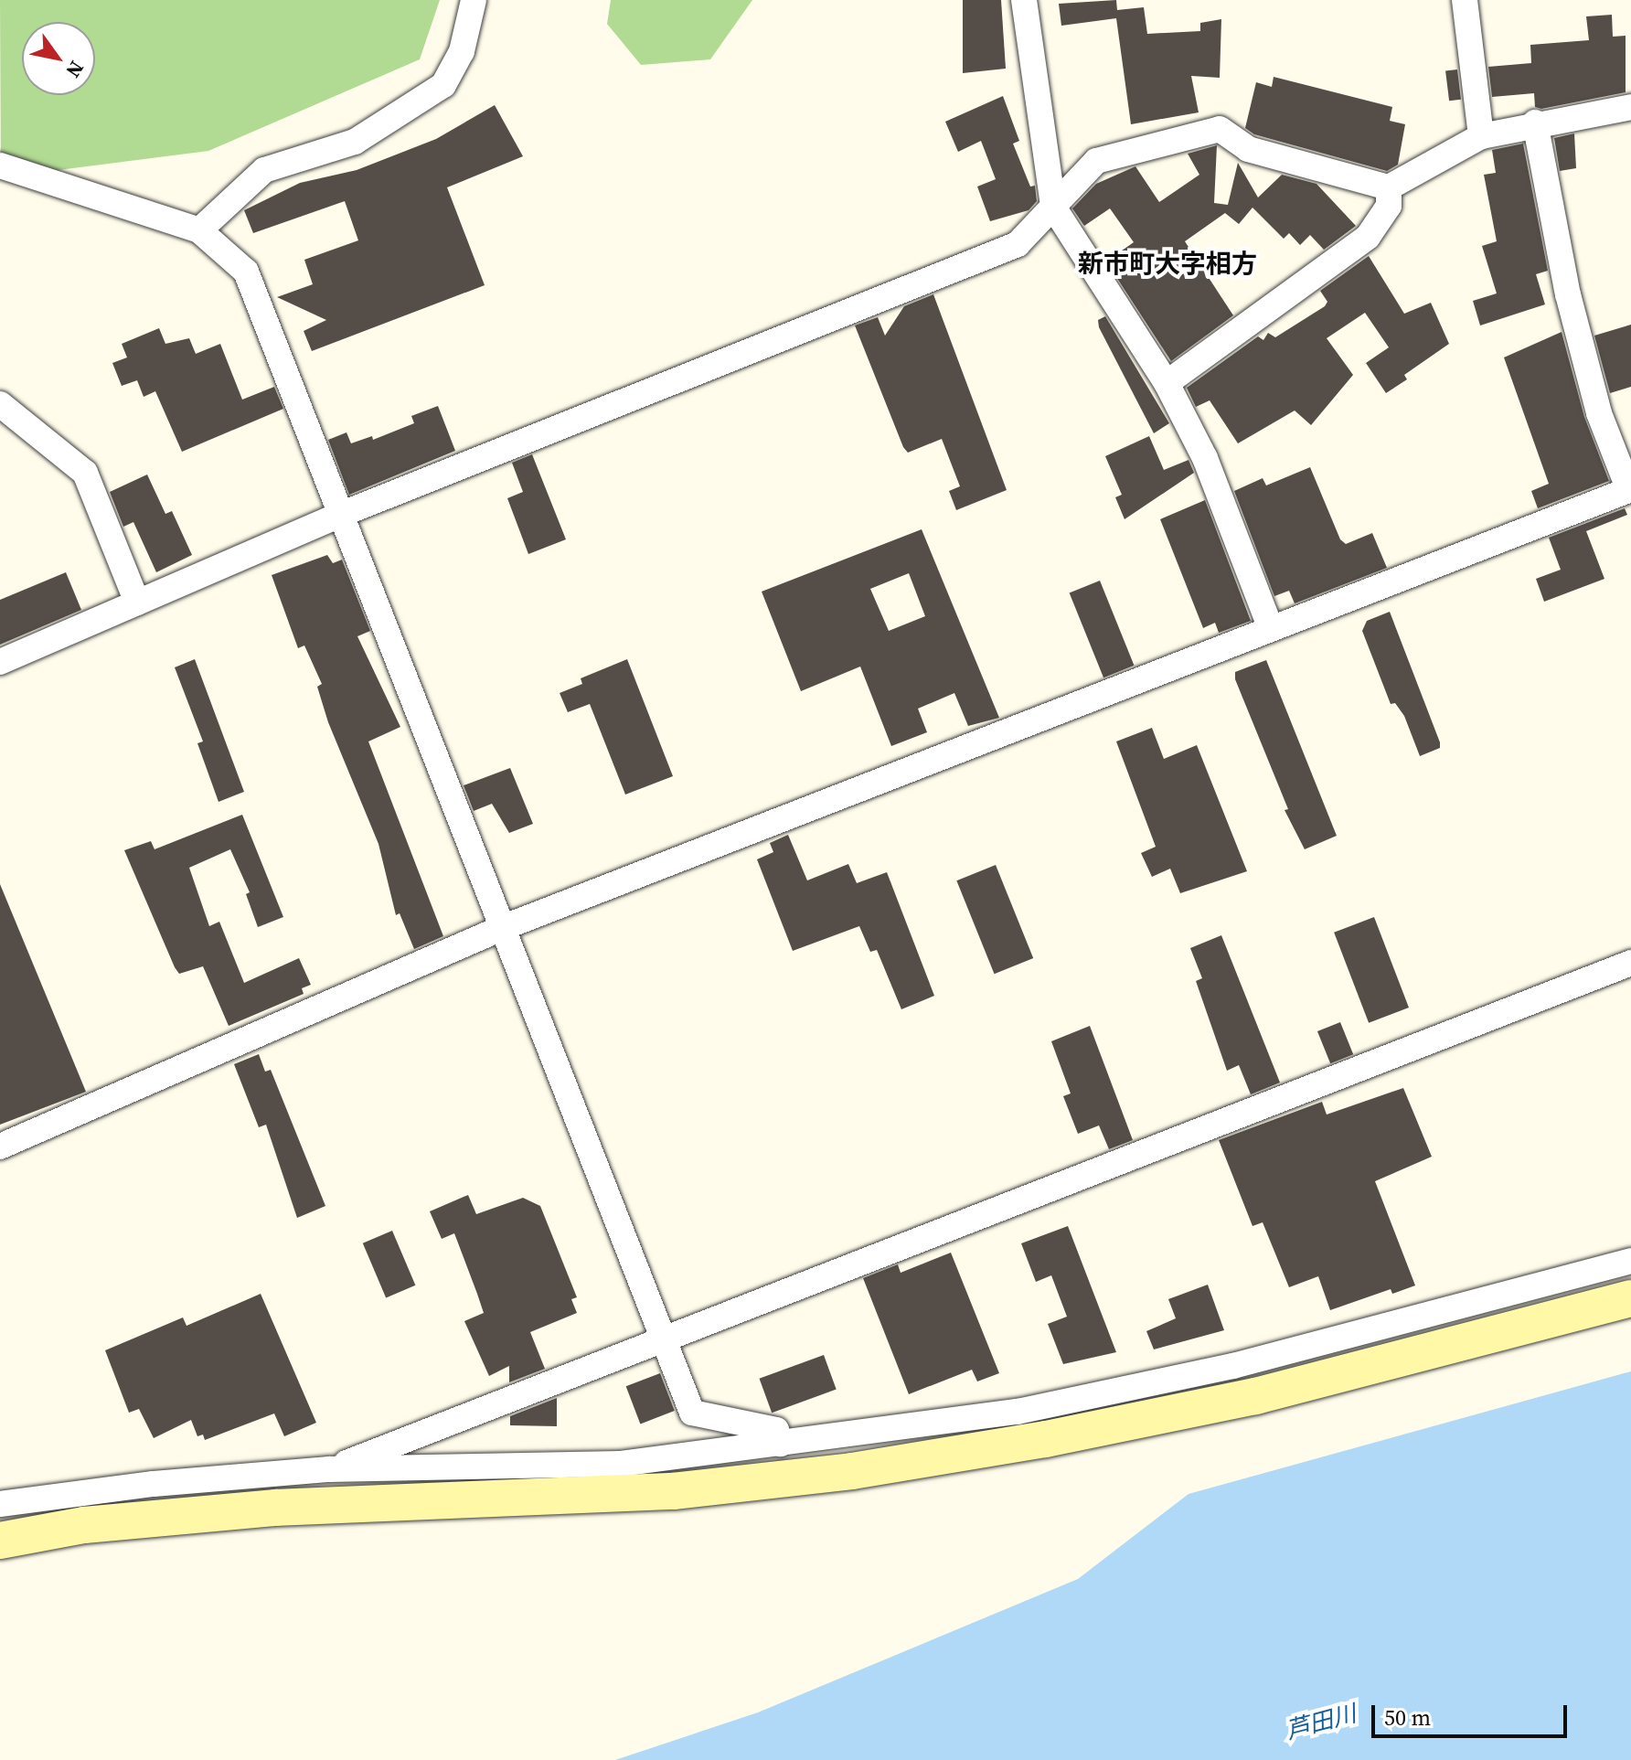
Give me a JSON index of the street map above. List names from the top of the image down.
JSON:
{
  "districts": ["新市町大字相方"],
  "water": ["芦田川"],
  "scale_bar": "50 m",
  "north": "bottom right"
}
